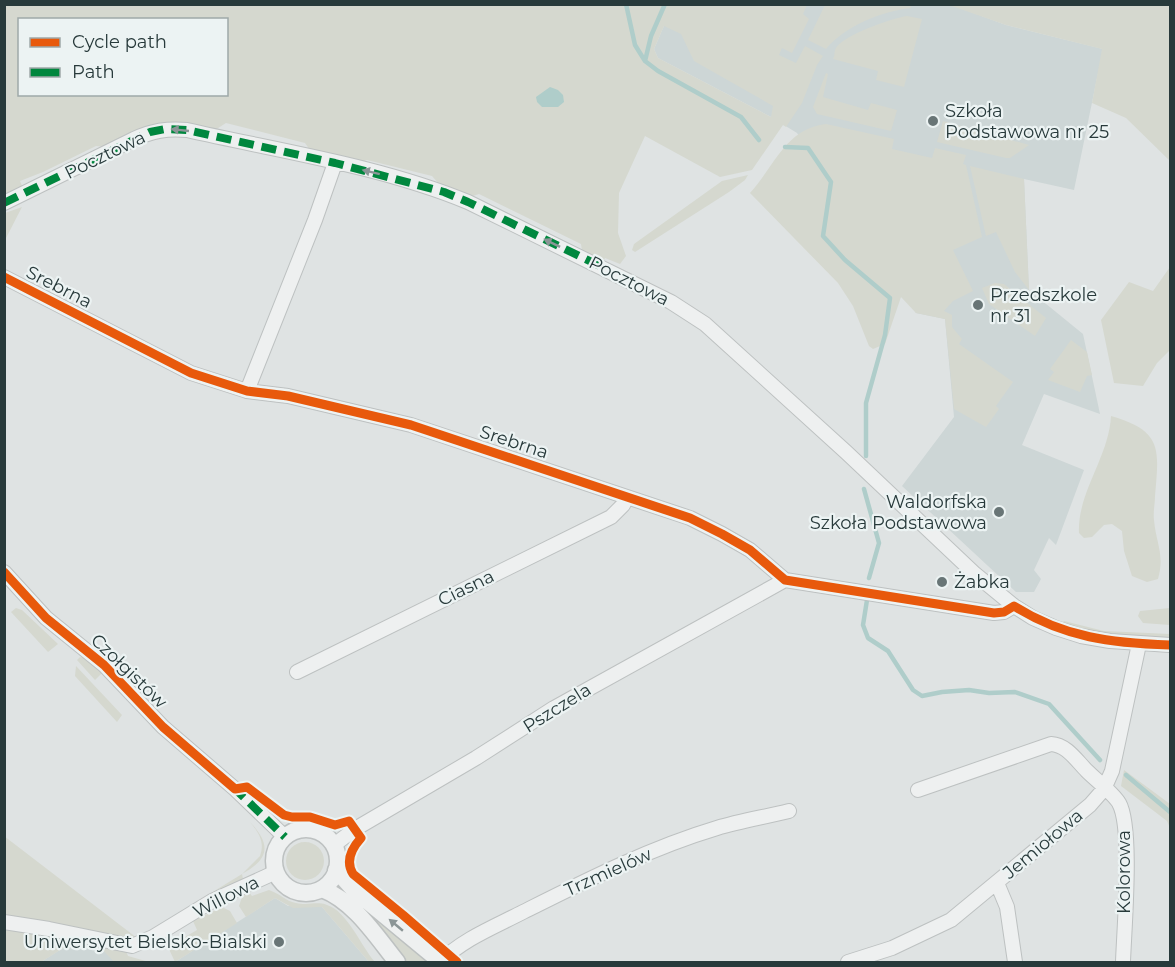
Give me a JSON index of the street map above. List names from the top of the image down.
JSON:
{
  "streets": {
    "street": [
      "Pocztowa",
      "Srebrna",
      "Ciasna",
      "Czołgistów",
      "Pszczela",
      "Jemiołowa",
      "Trzmielów",
      "Kolorowa",
      "Willowa"
    ]
  },
  "crossings": [
    ["Pocztowa", "Jemiołowa"],
    ["Srebrna", "Ciasna"],
    ["Srebrna", "Pszczela"],
    ["Czołgistów", "Pszczela"],
    ["Czołgistów", "Willowa"],
    ["Pszczela", "Willowa"],
    ["Jemiołowa", "Kolorowa"]
  ],
  "one_way": ["Pocztowa"],
  "places": [
    "Szkoła Podstawowa nr 25",
    "Przedszkole nr 31",
    "Waldorfska Szkoła Podstawowa",
    "Żabka",
    "Uniwersytet Bielsko-Bialski"
  ],
  "legend": ["Cycle path", "Path"]
}
